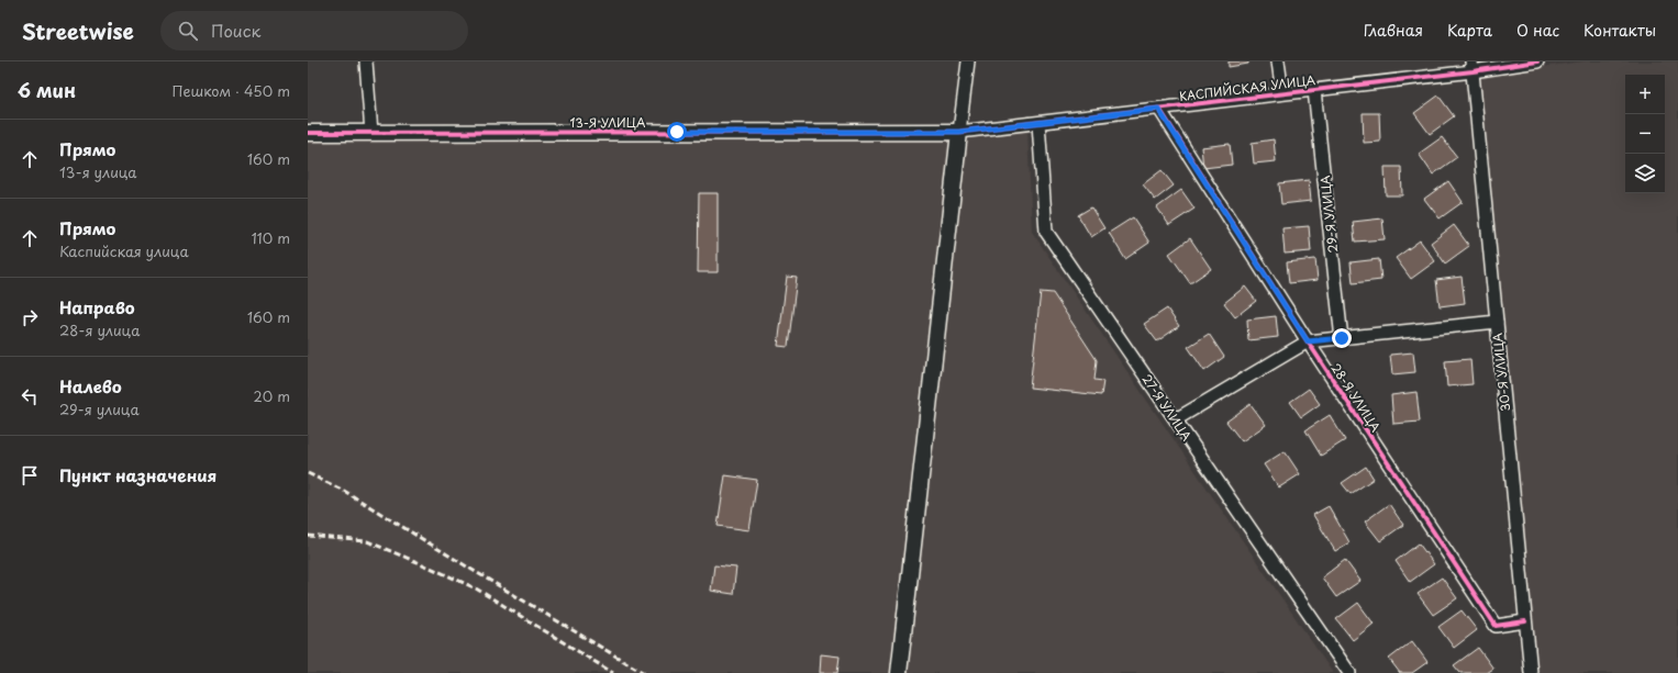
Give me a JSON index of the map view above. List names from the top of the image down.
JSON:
{
  "streets": {
    "street": [
      "КАСПИЙСКАЯ УЛИЦА",
      "13-Я УЛИЦА",
      "29-Я УЛИЦА",
      "30-Я УЛИЦА",
      "28-Я УЛИЦА",
      "27-Я УЛИЦА"
    ]
  },
  "crossings": [
    ["КАСПИЙСКАЯ УЛИЦА", "13-Я УЛИЦА"],
    ["КАСПИЙСКАЯ УЛИЦА", "29-Я УЛИЦА"],
    ["КАСПИЙСКАЯ УЛИЦА", "30-Я УЛИЦА"],
    ["КАСПИЙСКАЯ УЛИЦА", "28-Я УЛИЦА"],
    ["КАСПИЙСКАЯ УЛИЦА", "27-Я УЛИЦА"],
    ["30-Я УЛИЦА", "28-Я УЛИЦА"]
  ],
  "page": {
    "header": "Streetwise",
    "search": "Поиск",
    "nav": [
      "Главная",
      "Карта",
      "О нас",
      "Контакты"
    ],
    "heading": ["6 мин", "Пешком · 450 m"],
    "map_buttons": ["+", "−"],
    "list": [
      ["Прямо", "13-я улица", "160 m"],
      ["Прямо", "Каспийская улица", "110 m"],
      ["Направо", "28-я улица", "160 m"],
      ["Налево", "29-я улица", "20 m"],
      "Пункт назначения"
    ]
  }
}
